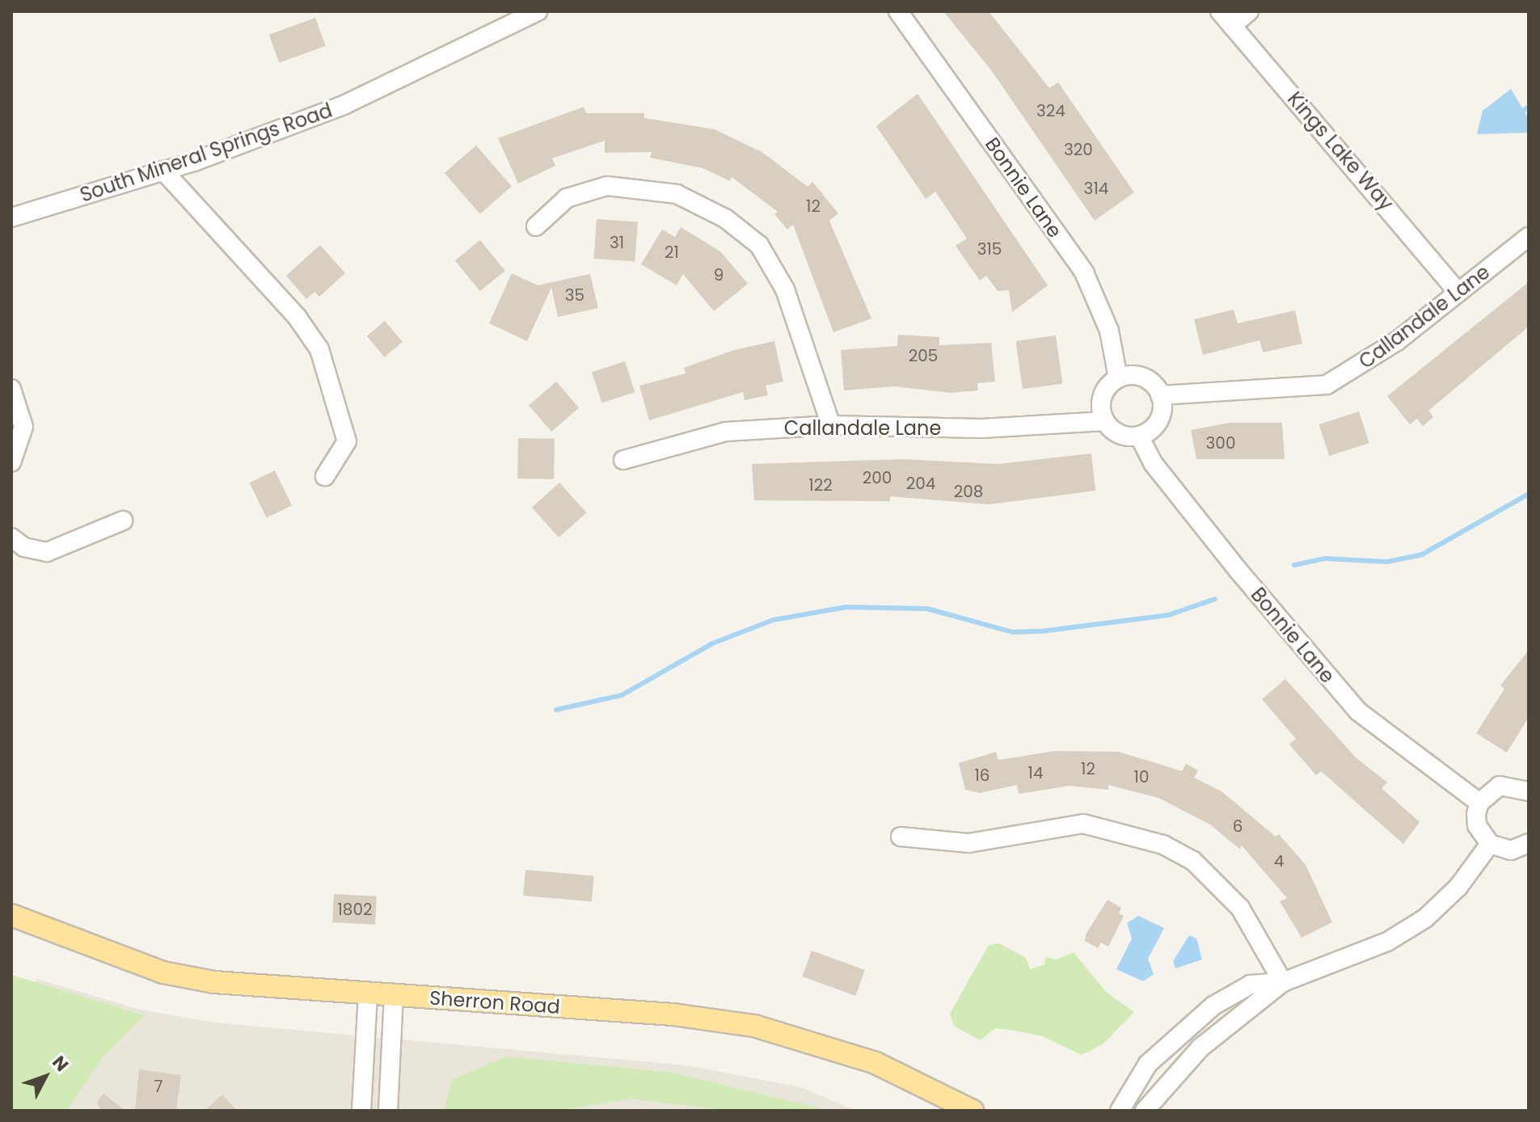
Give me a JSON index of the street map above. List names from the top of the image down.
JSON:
{
  "streets": {
    "main road": ["Sherron Road"],
    "street": [
      "Kings Lake Way",
      "South Mineral Springs Road",
      "Bonnie Lane",
      "Callandale Lane"
    ]
  },
  "crossings": [
    ["Kings Lake Way", "Callandale Lane"],
    ["Bonnie Lane", "Callandale Lane"]
  ],
  "house_numbers": [
    "324",
    "320",
    "314",
    "12",
    "31",
    "315",
    "21",
    "9",
    "35",
    "205",
    "300",
    "200",
    "204",
    "122",
    "208",
    "12",
    "14",
    "16",
    "10",
    "6",
    "4",
    "1802",
    "7"
  ],
  "north": "top right"
}
